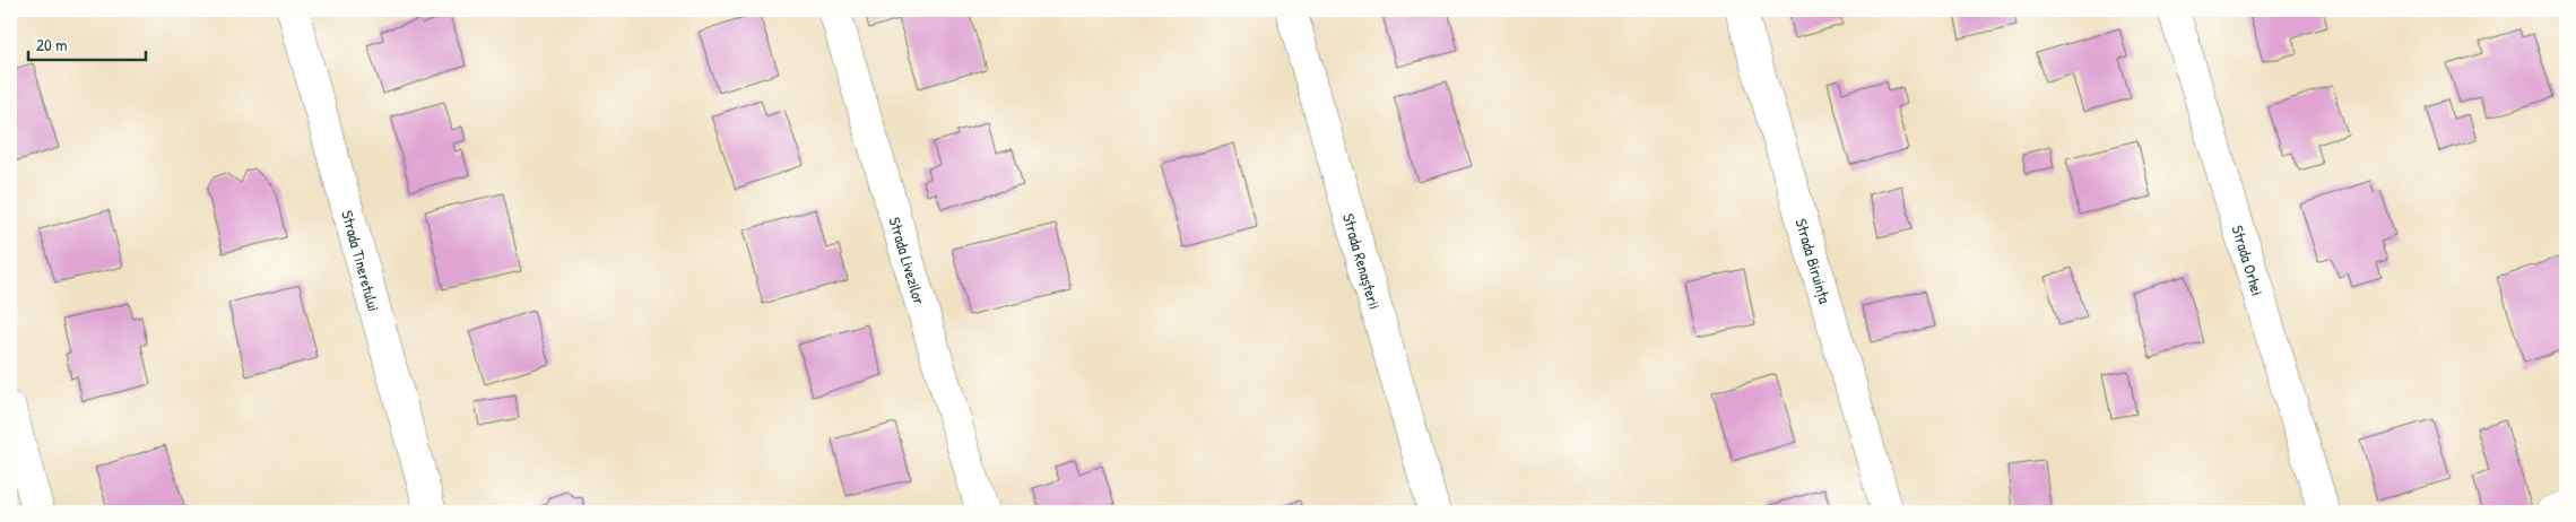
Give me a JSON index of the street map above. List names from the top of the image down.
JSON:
{
  "streets": {
    "street": [
      "Strada Tineretului",
      "Strada Livezilor",
      "Strada Renașterii",
      "Strada Biruința",
      "Strada Orhei"
    ]
  },
  "scale_bar": "20 m"
}
